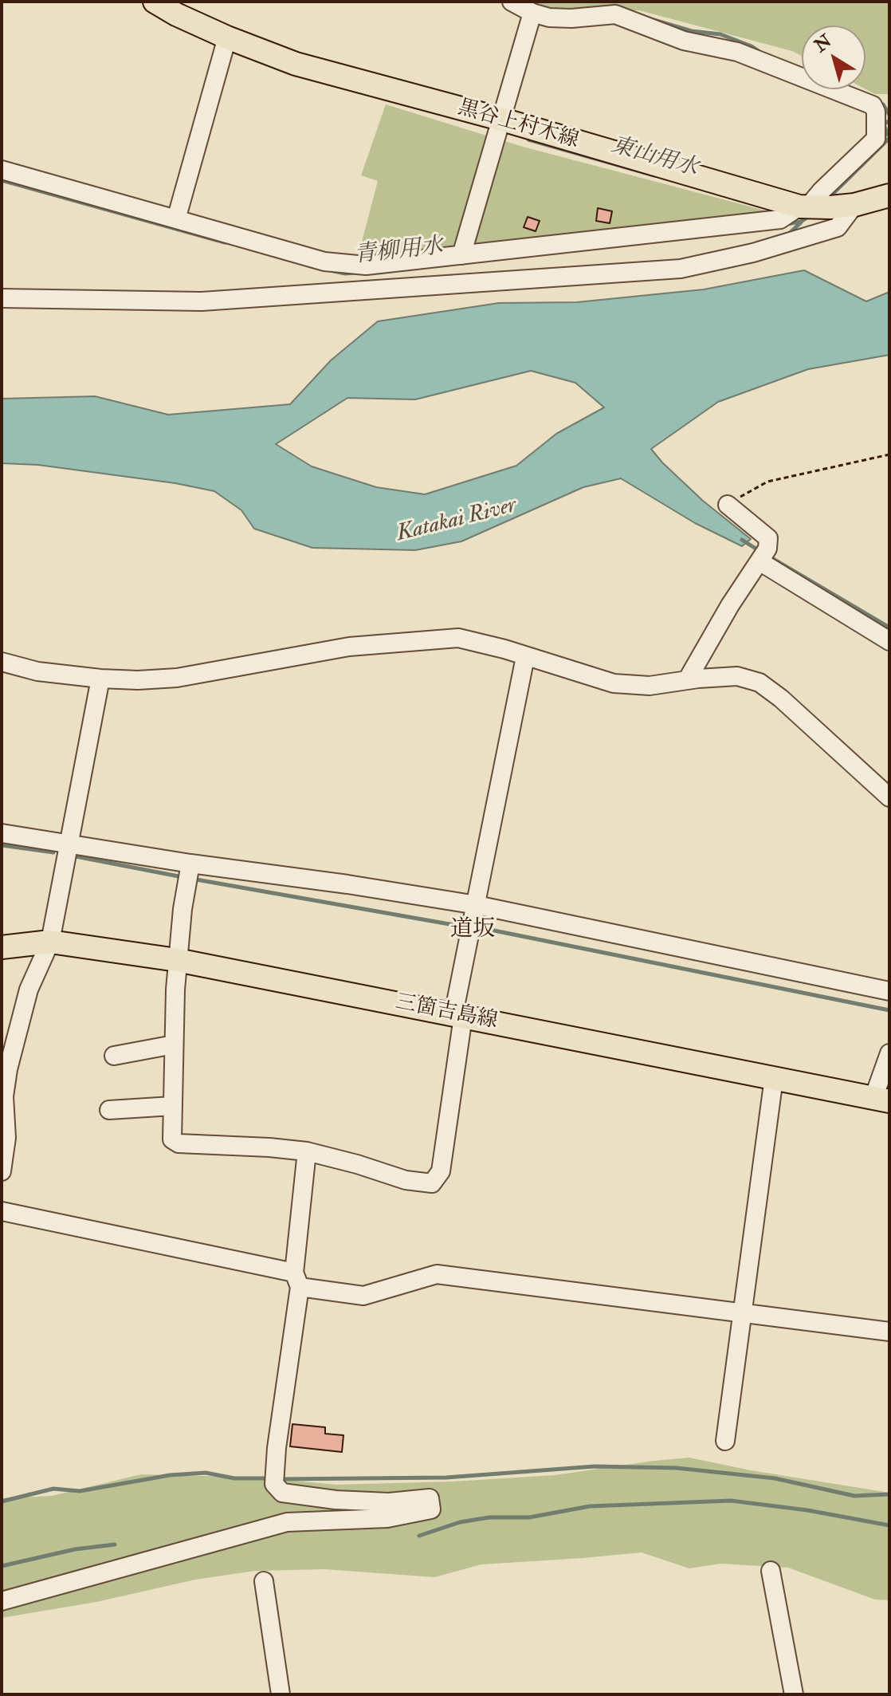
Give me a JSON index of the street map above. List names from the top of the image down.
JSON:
{
  "streets": {
    "main road": ["黒谷上村木線", "三箇吉島線"]
  },
  "districts": ["道坂"],
  "water": ["東山用水", "青柳用水", "Katakai River"],
  "north": "top left"
}
